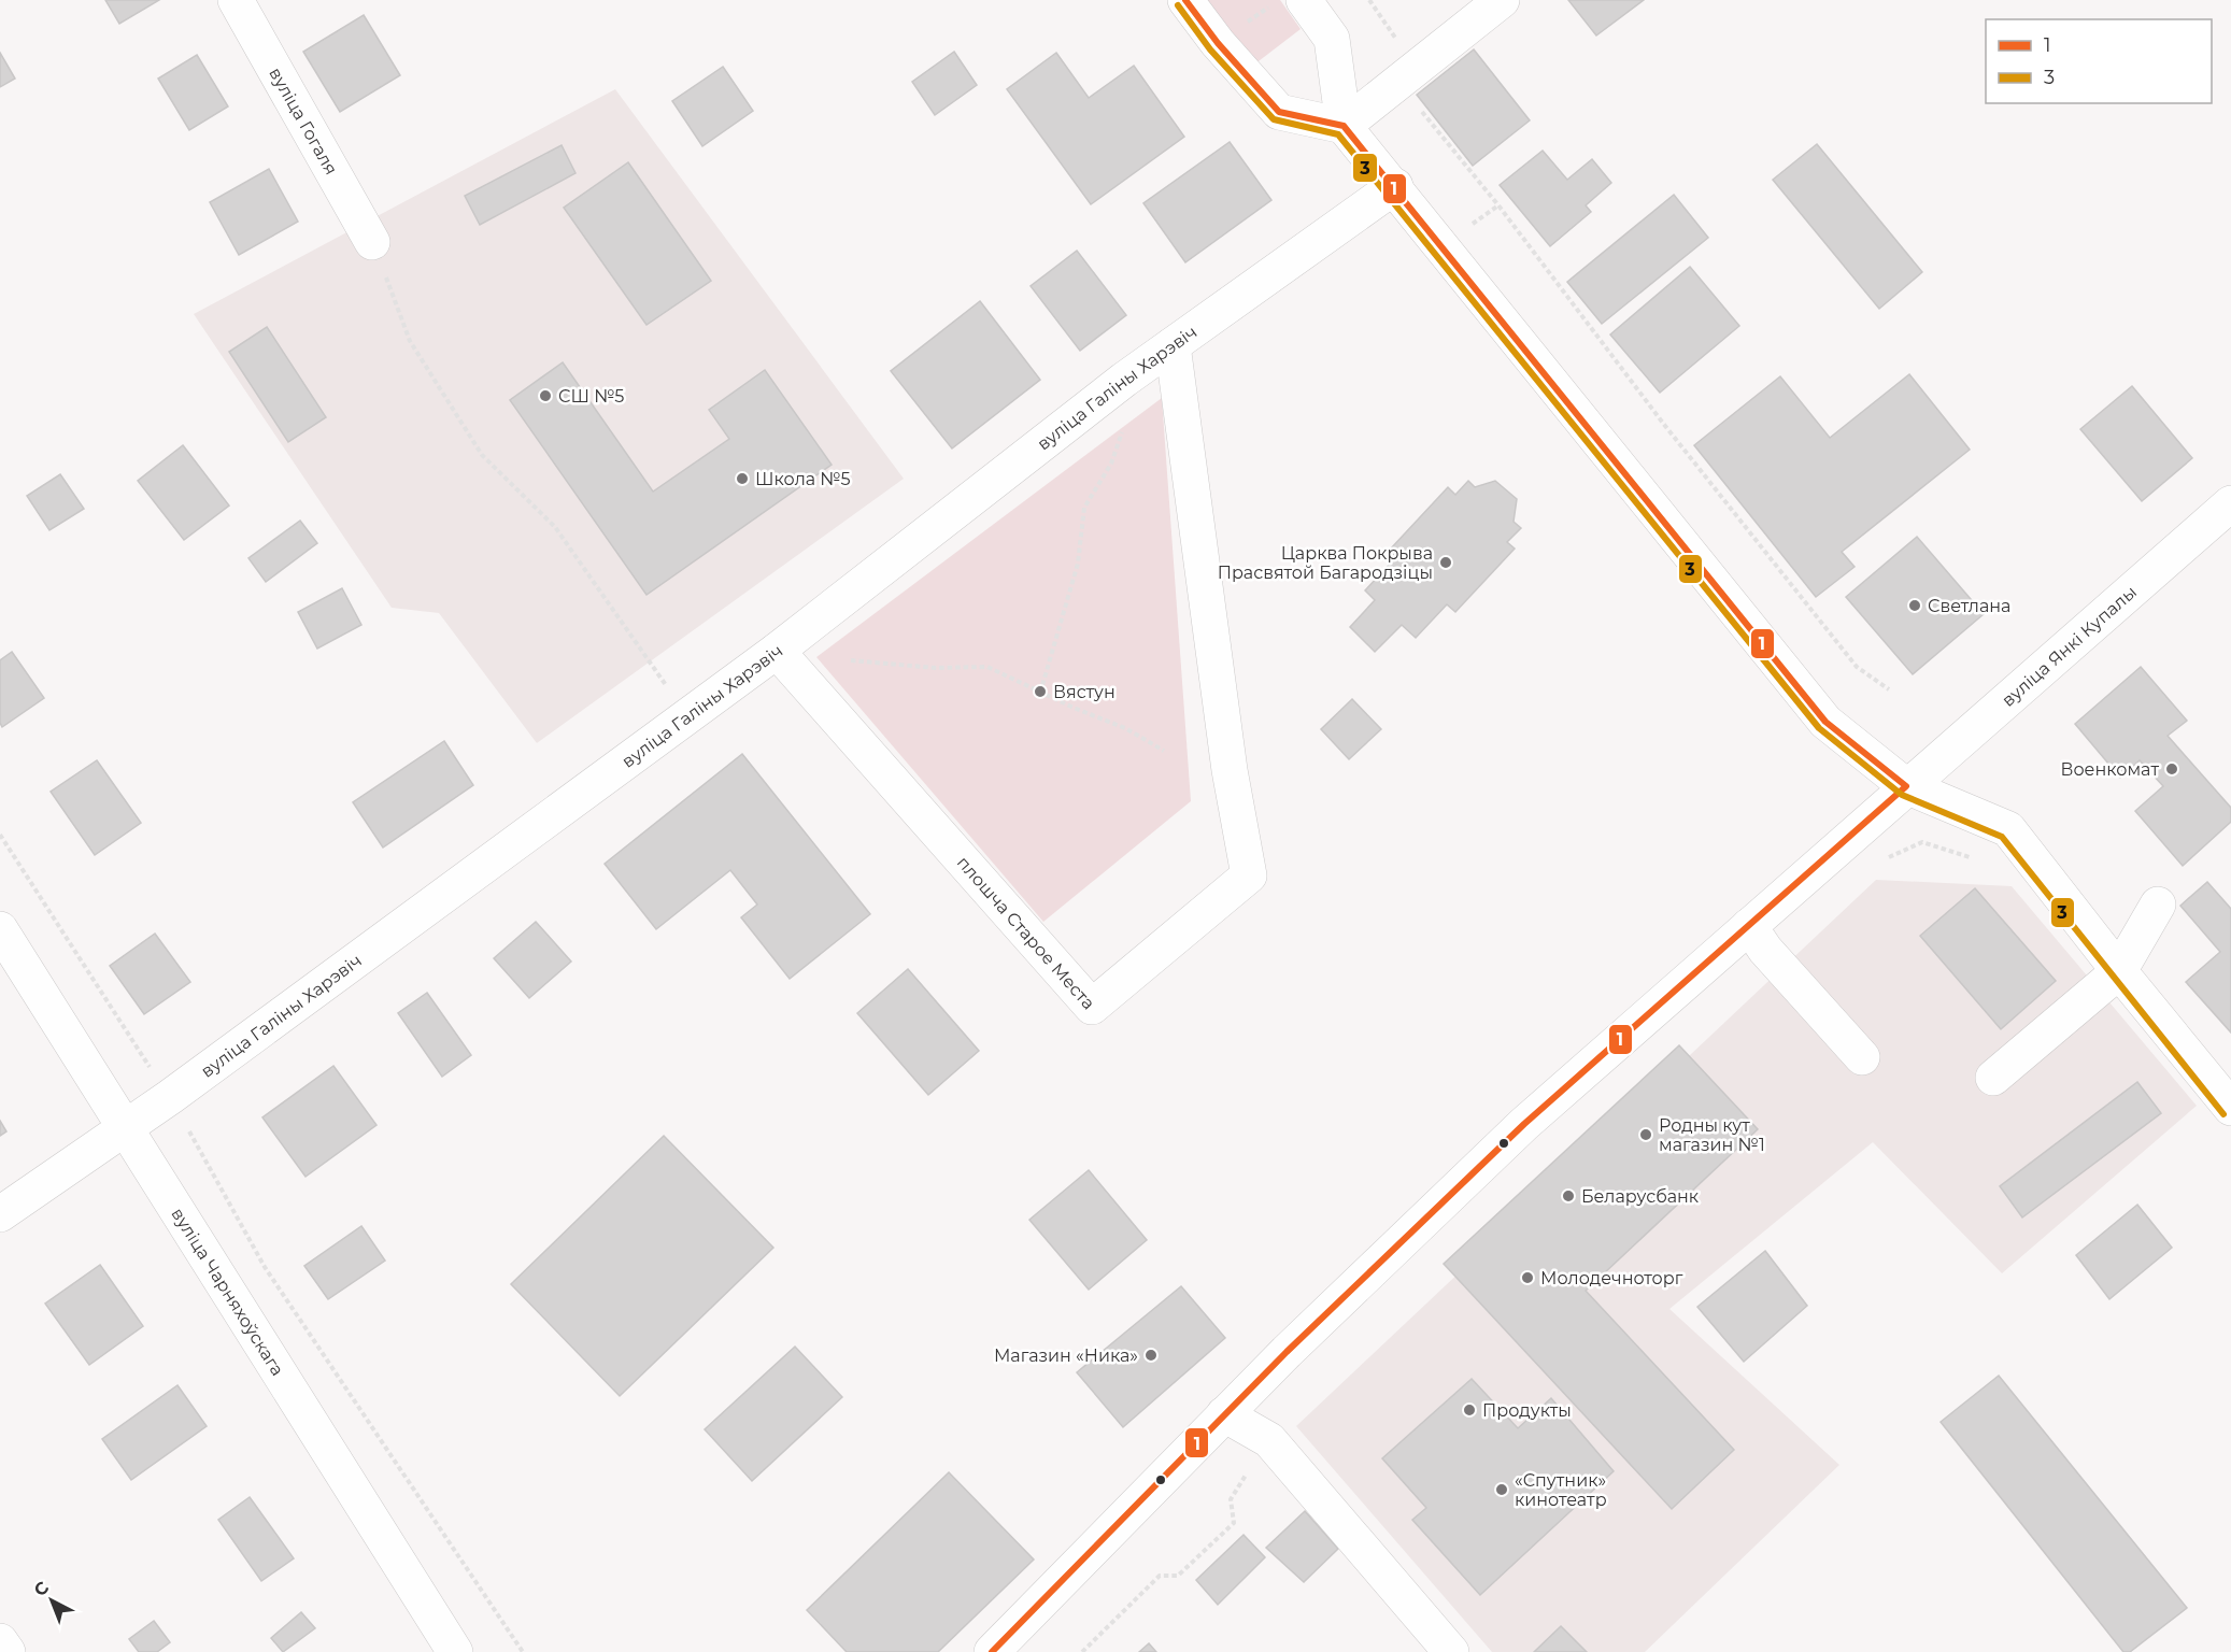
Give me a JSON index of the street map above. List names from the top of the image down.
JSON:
{
  "streets": {
    "street": [
      "вуліца Гогаля",
      "вуліца Галіны Харэвіч",
      "вуліца Янкі Купалы",
      "плошча Старое Места",
      "вуліца Чарняхоўскага"
    ]
  },
  "crossings": [
    ["вуліца Галіны Харэвіч", "плошча Старое Места"],
    ["вуліца Галіны Харэвіч", "вуліца Чарняхоўскага"]
  ],
  "places": [
    "СШ №5",
    "Школа №5",
    "Царква Покрыва Прасвятой Багародзіцы",
    "Светлана",
    "Вястун",
    "Военкомат",
    "Родны кут магазин №1",
    "Беларусбанк",
    "Молодечноторг",
    "Магазин «Ника»",
    "Продукты",
    "«Спутник» кинотеатр"
  ],
  "lines": ["transit line 1", "transit line 3"],
  "legend": ["1", "3"],
  "north": "top left"
}
